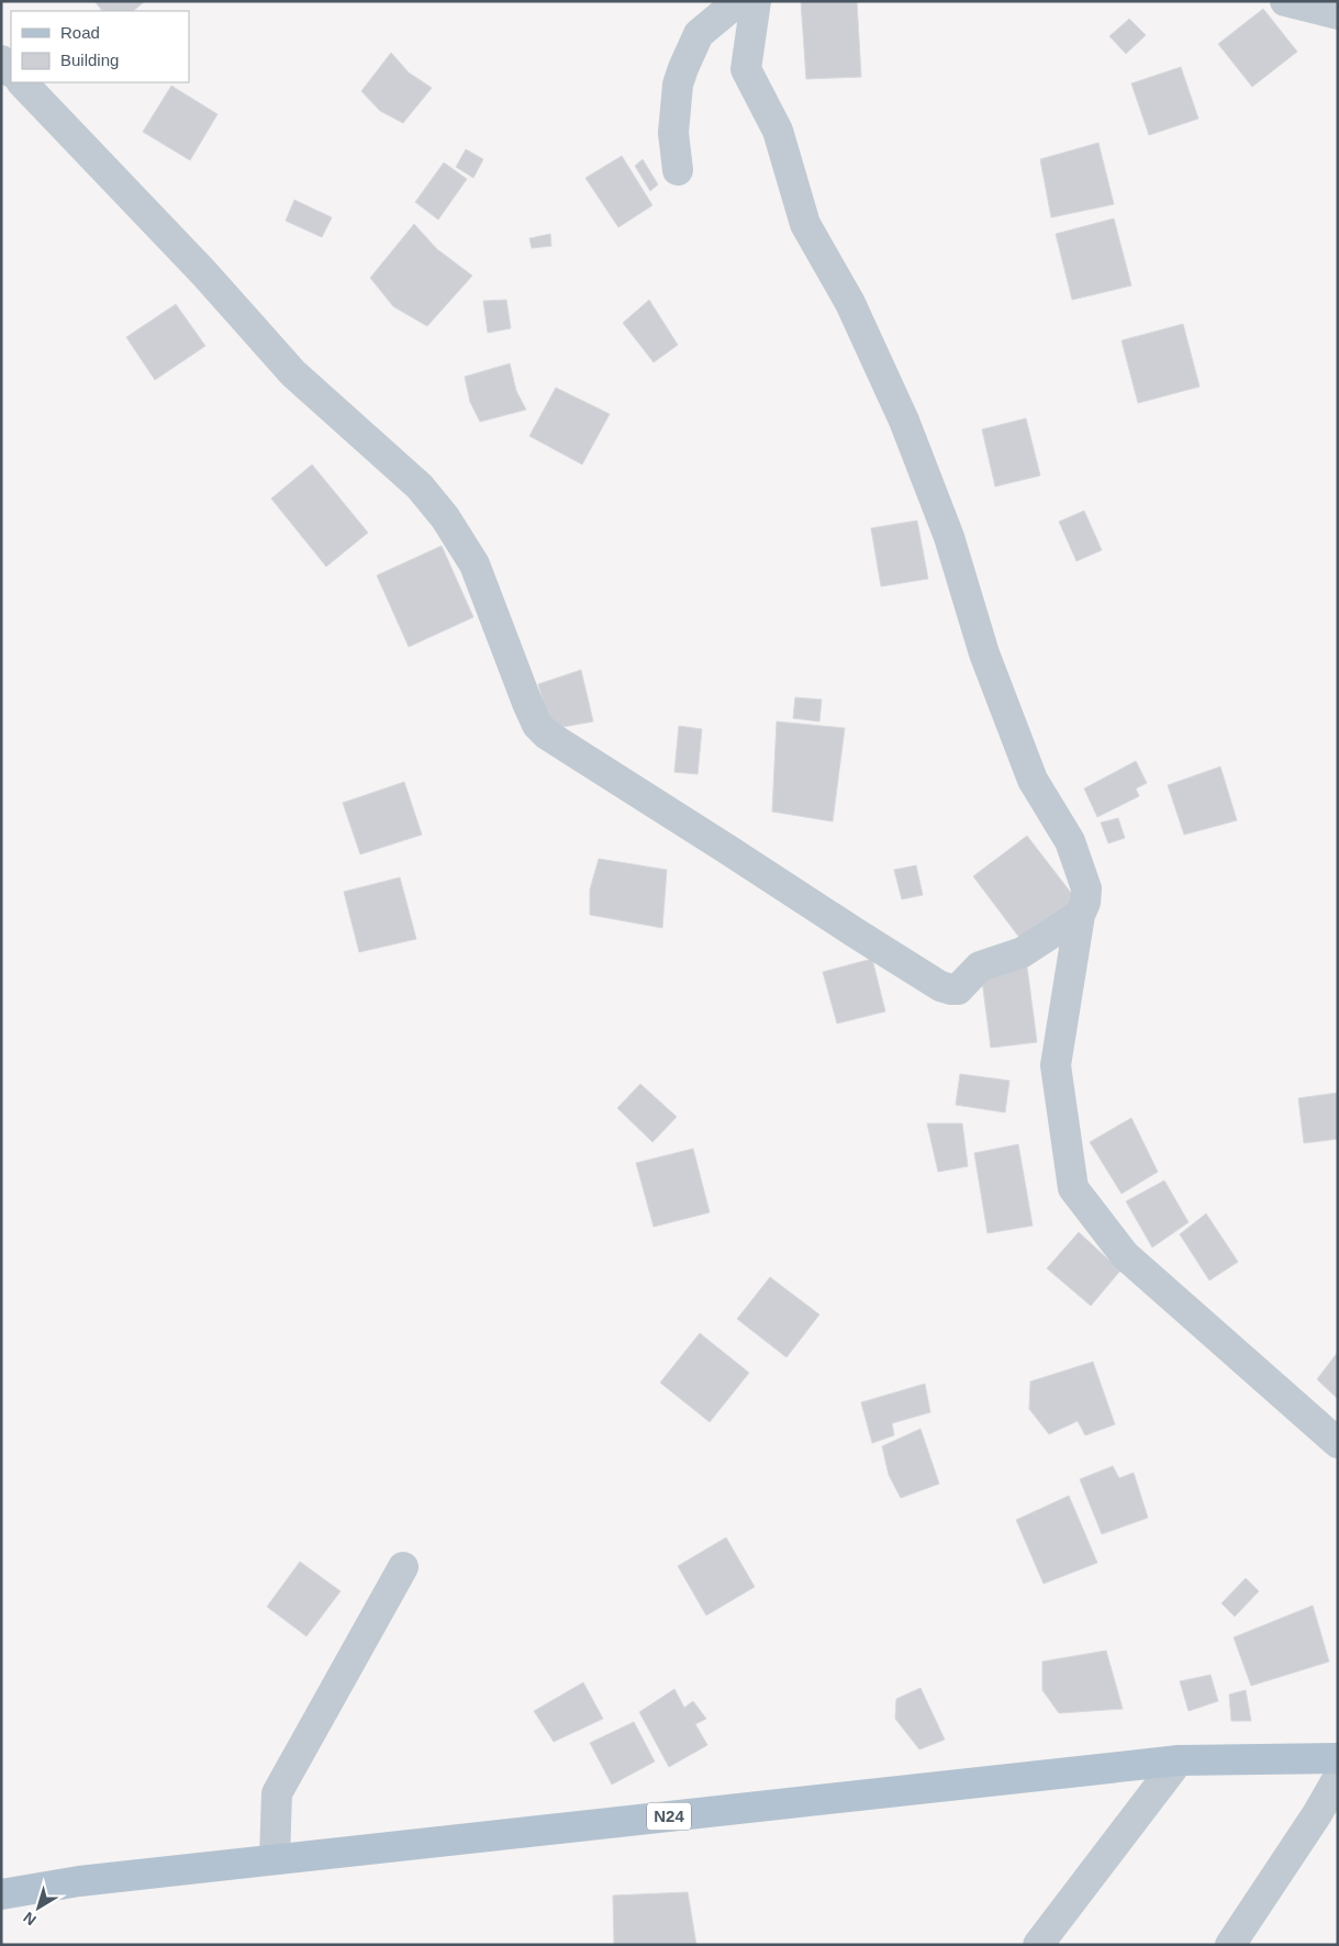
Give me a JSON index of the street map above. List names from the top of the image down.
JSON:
{
  "streets": {
    "main road": ["N24"]
  },
  "legend": ["Road", "Building"],
  "north": "bottom left"
}
